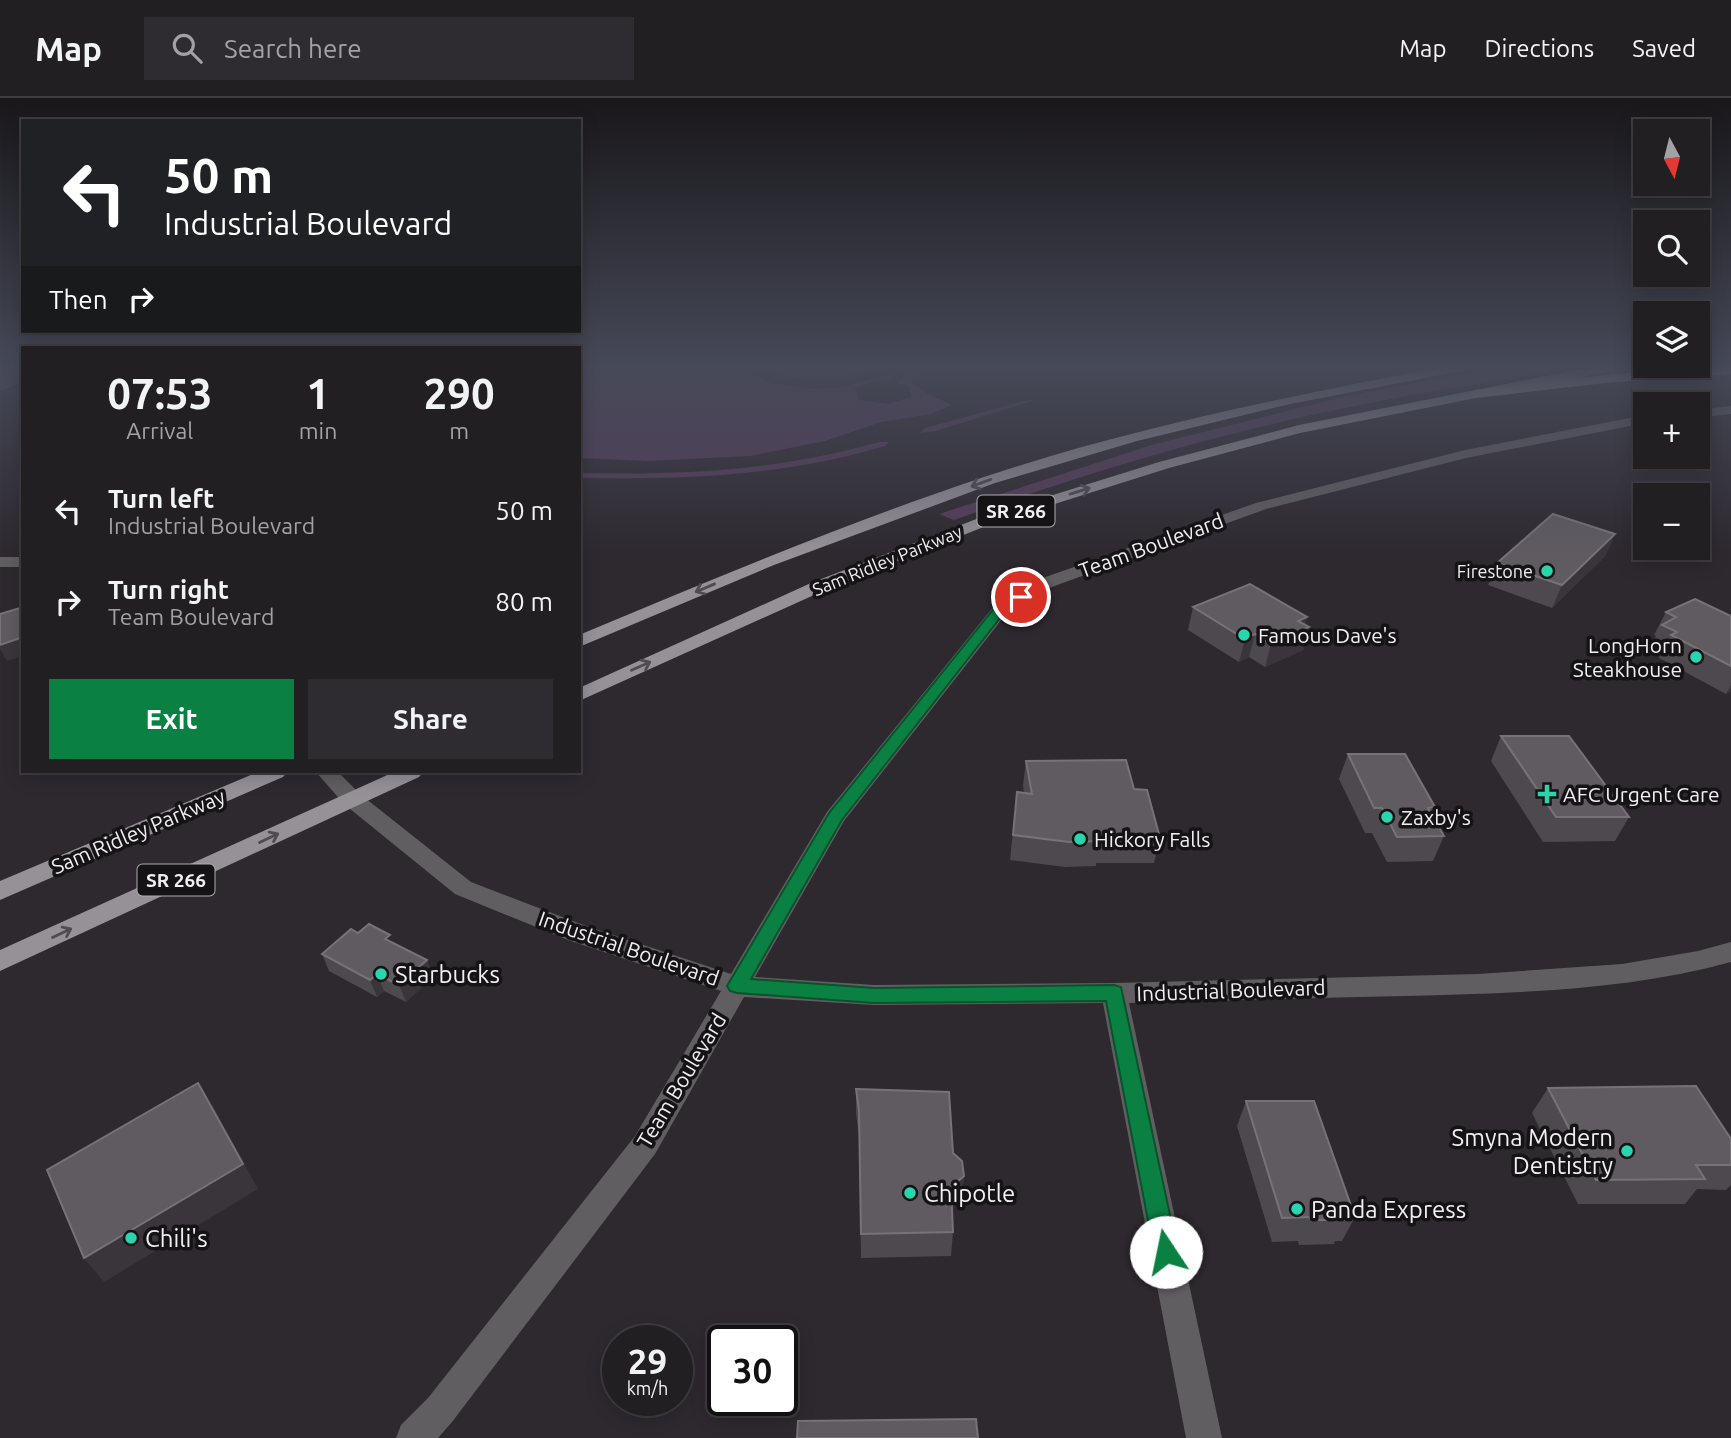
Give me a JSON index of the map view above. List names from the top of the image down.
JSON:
{
  "streets": {
    "main road": ["SR 266", "Sam Ridley Parkway"],
    "street": ["Team Boulevard", "Industrial Boulevard"]
  },
  "crossings": [
    ["SR 266", "Industrial Boulevard"],
    ["Team Boulevard", "Industrial Boulevard"]
  ],
  "places": {
    "other": [
      "Firestone",
      "Famous Dave's",
      "LongHorn Steakhouse",
      "Zaxby's",
      "Hickory Falls",
      "Starbucks",
      "Smyna Modern Dentistry",
      "Chipotle",
      "Panda Express",
      "Chili's"
    ],
    "health": ["AFC Urgent Care"]
  },
  "north": "bottom",
  "page": {
    "header": "Map",
    "search": "Search here",
    "nav": ["Map", "Directions", "Saved"],
    "map_buttons": ["+", "−"],
    "turn": ["50 m", "Industrial Boulevard"],
    "then": "Then",
    "eta": [
      "07:53",
      "Arrival",
      "1",
      "min",
      "290",
      "m"
    ],
    "list": [
      {
        "name": "Turn left",
        "note": "Industrial Boulevard",
        "value": "50 m"
      },
      {
        "name": "Turn right",
        "note": "Team Boulevard",
        "value": "80 m"
      }
    ],
    "buttons": ["Exit", "Share"],
    "speed": "29 km/h",
    "limit": "30"
  }
}
